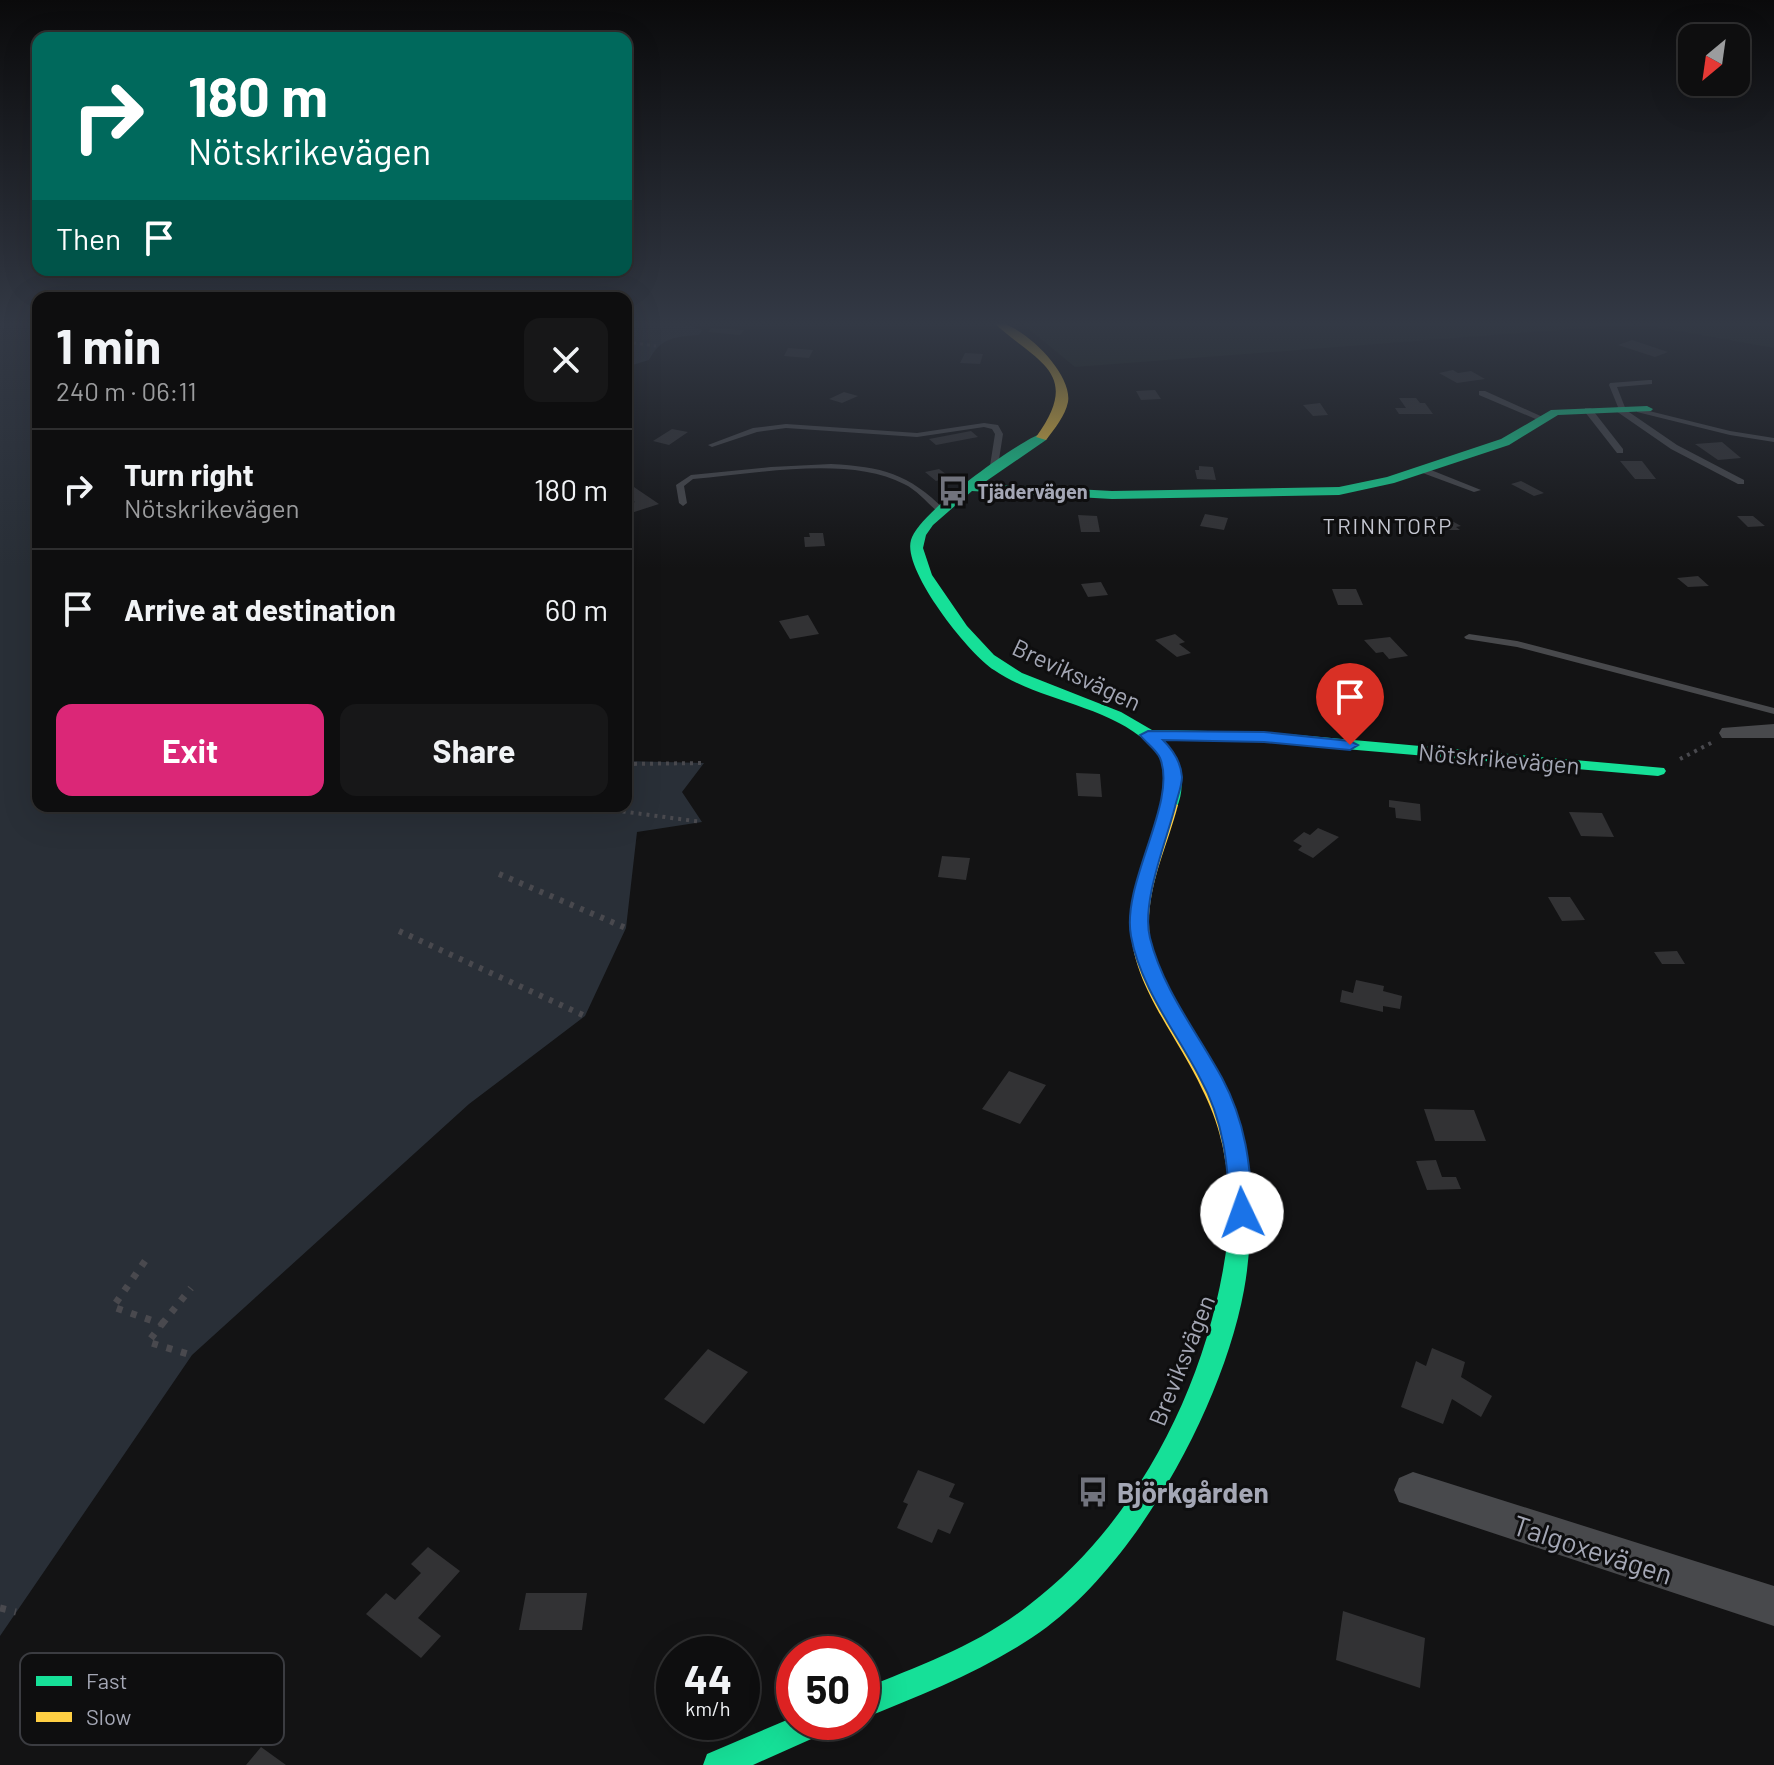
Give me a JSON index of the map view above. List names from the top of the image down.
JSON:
{
  "streets": {
    "main road": ["Breviksvägen", "Nötskrikevägen"],
    "street": ["Talgoxevägen"]
  },
  "crossings": [
    ["Breviksvägen", "Nötskrikevägen"]
  ],
  "districts": ["TRINNTORP"],
  "places": {
    "bus stop": ["Tjädervägen", "Björkgården"]
  },
  "legend": ["Fast", "Slow"],
  "north": "bottom left",
  "page": {
    "turn": ["180 m", "Nötskrikevägen"],
    "then": "Then",
    "heading": ["1 min", "240 m · 06:11"],
    "list": [
      {
        "name": "Turn right",
        "note": "Nötskrikevägen",
        "value": "180 m"
      },
      {
        "name": "Arrive at destination",
        "value": "60 m"
      }
    ],
    "buttons": ["Exit", "Share"],
    "speed": "44 km/h",
    "limit": "50"
  }
}
